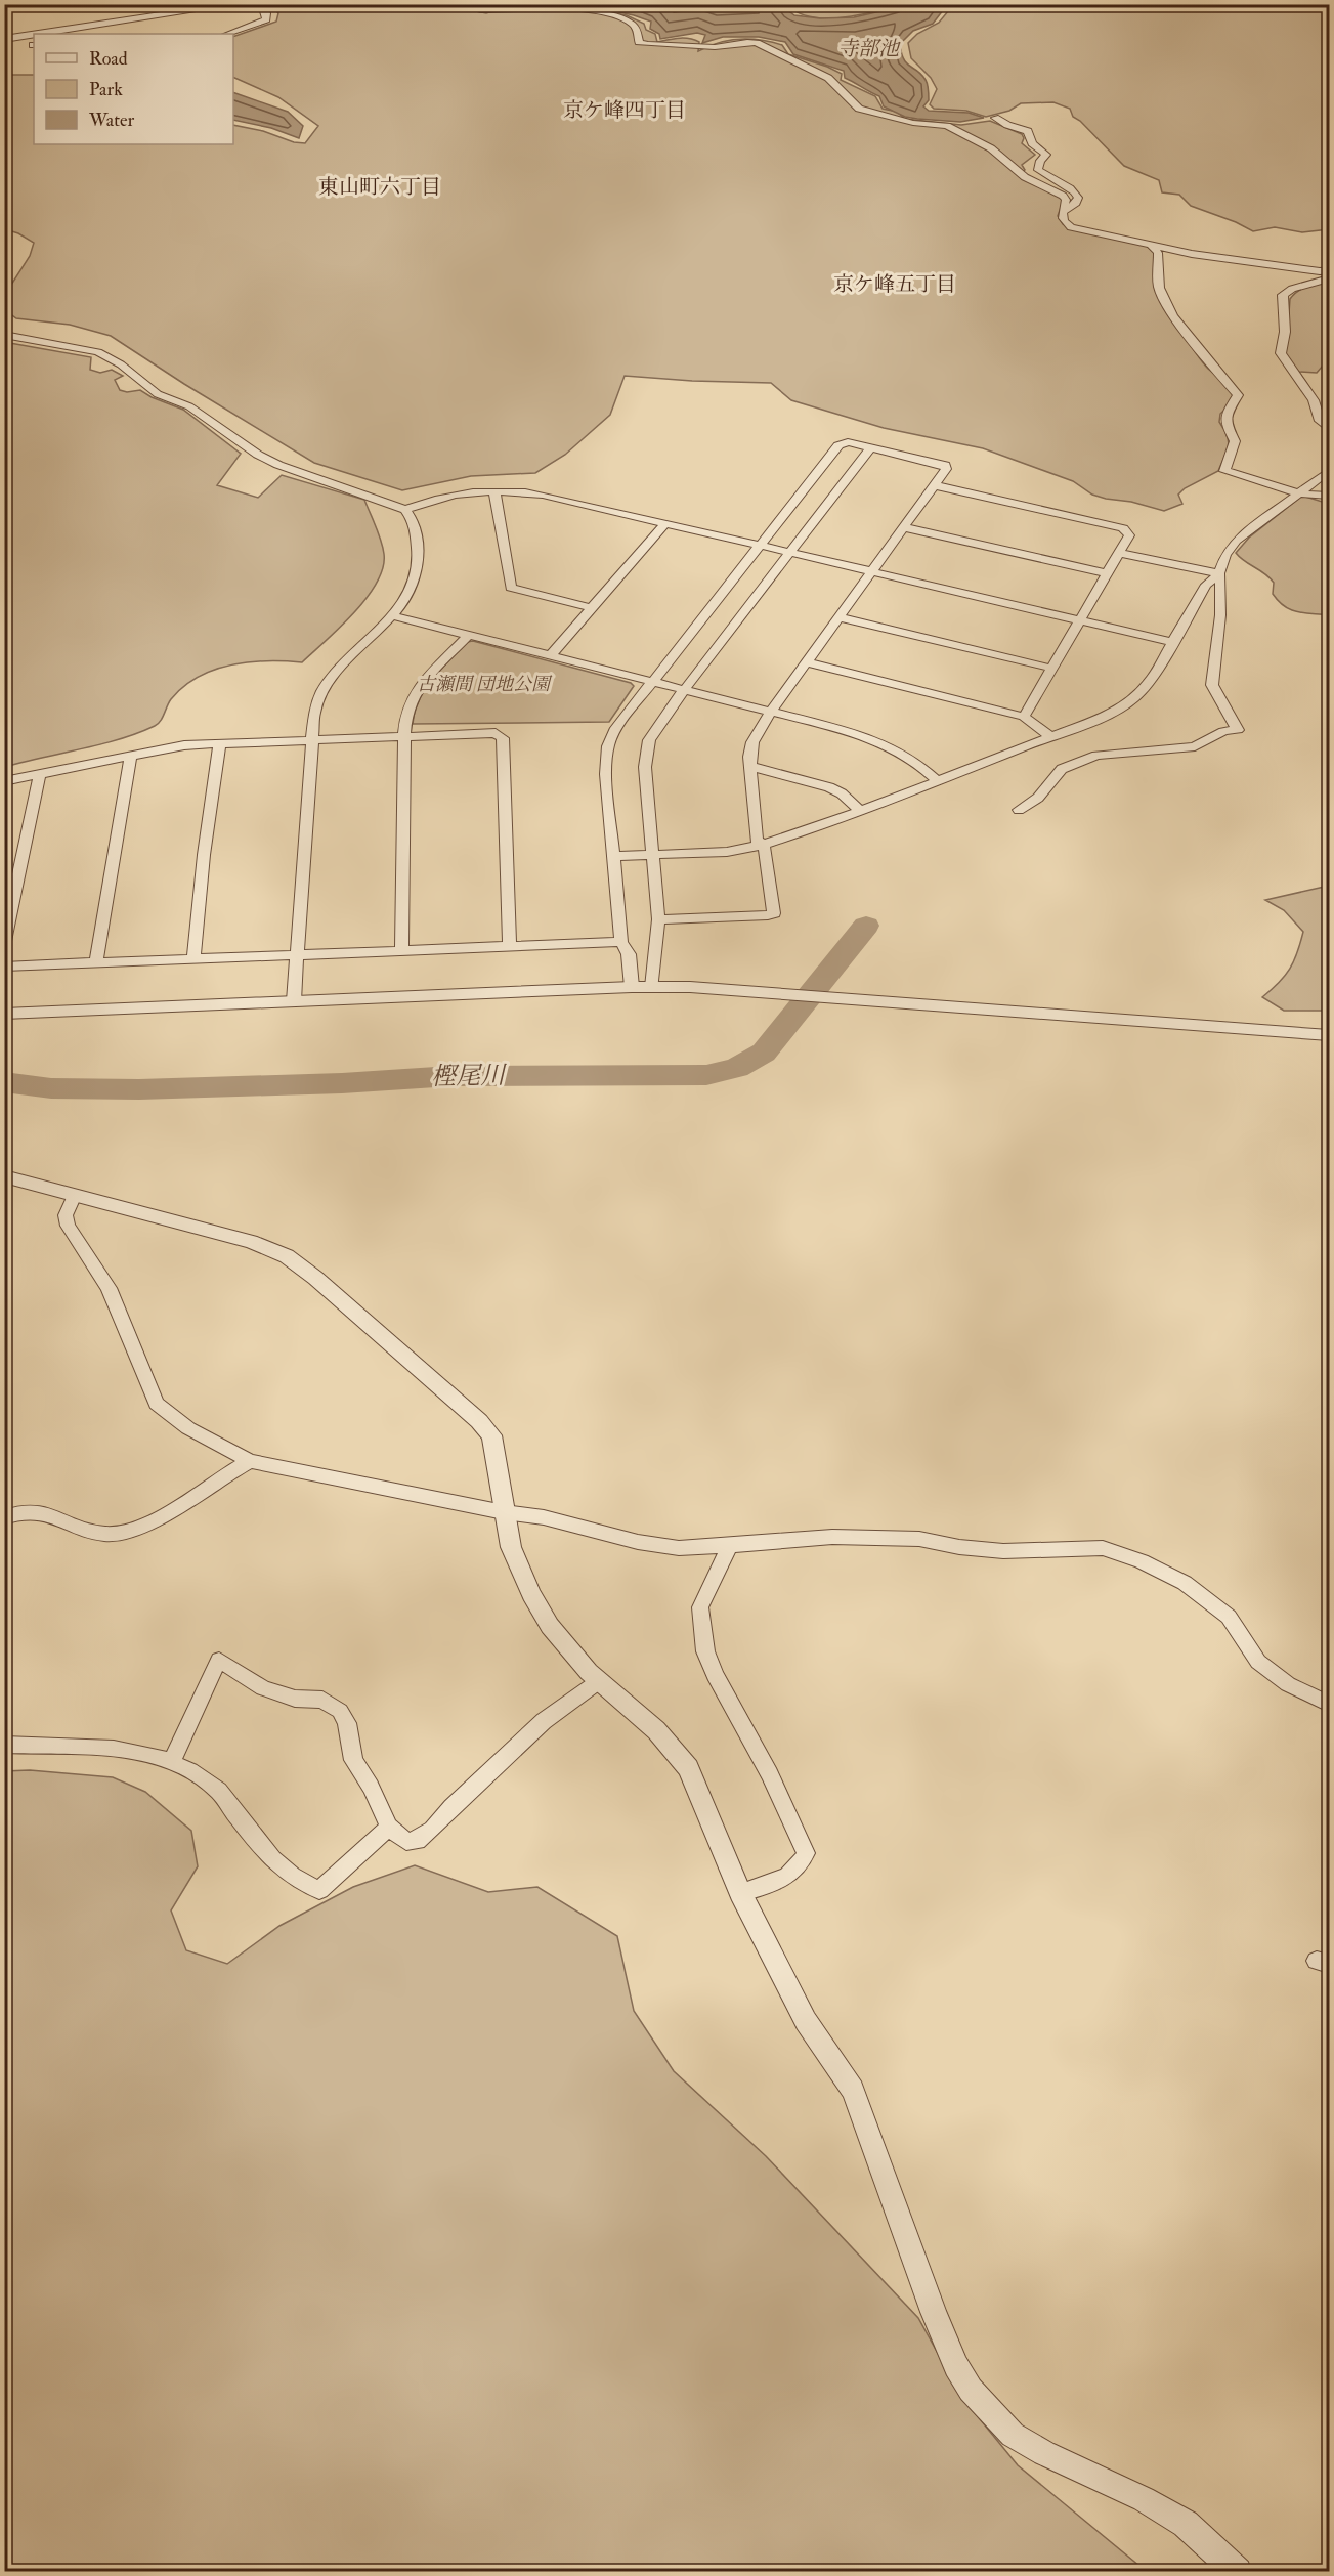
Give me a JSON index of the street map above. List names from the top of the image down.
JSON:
{
  "districts": ["京ケ峰四丁目", "東山町六丁目", "京ケ峰五丁目"],
  "water": ["寺部池", "樫尾川"],
  "parks": ["古瀬間 団地公園"],
  "legend": ["Road", "Park", "Water"]
}
